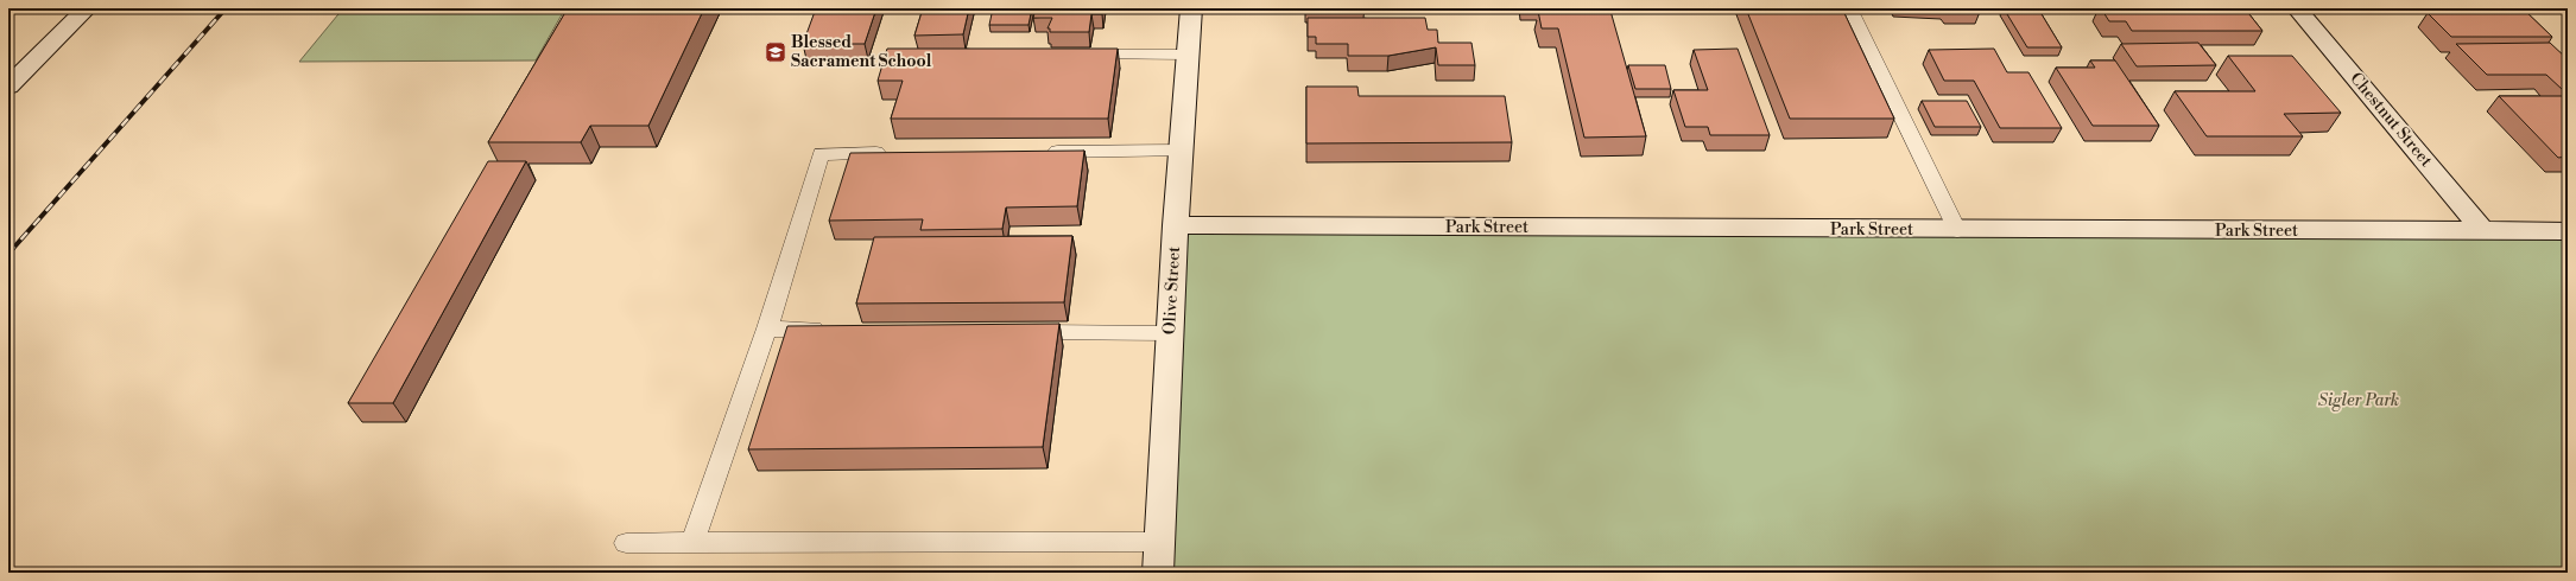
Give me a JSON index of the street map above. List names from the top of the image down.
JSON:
{
  "streets": {
    "street": ["Chestnut Street", "Park Street", "Olive Street"]
  },
  "crossings": [
    ["Chestnut Street", "Park Street"],
    ["Park Street", "Olive Street"]
  ],
  "parks": ["Sigler Park"],
  "places": {
    "school or university": ["Blessed Sacrament School"]
  }
}
